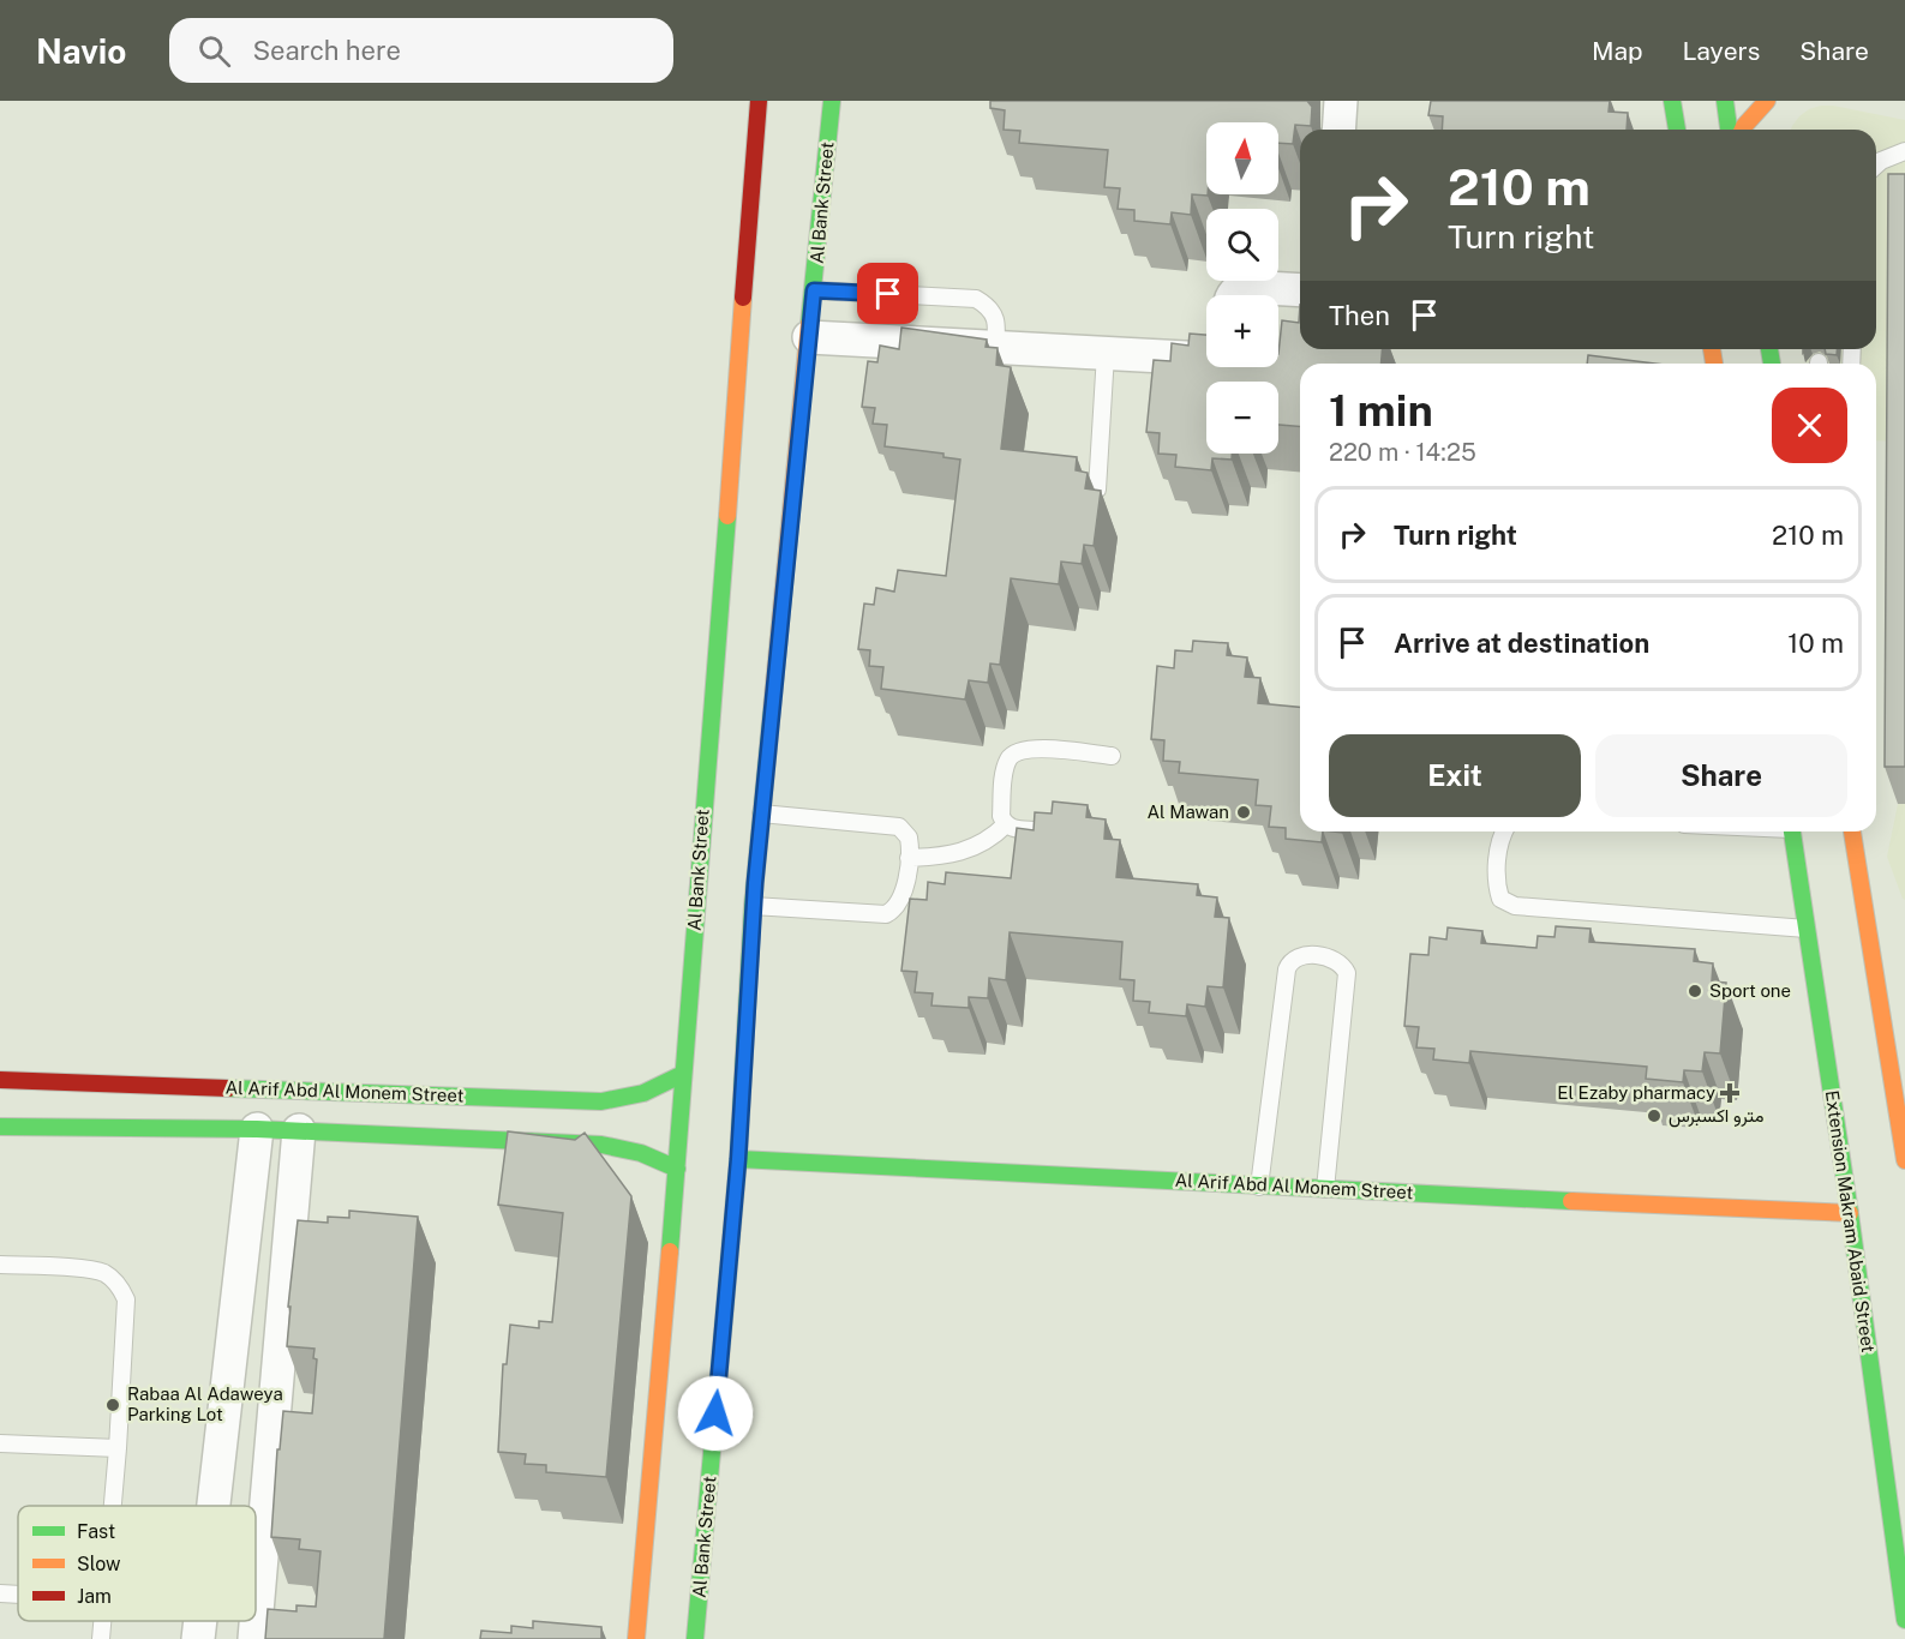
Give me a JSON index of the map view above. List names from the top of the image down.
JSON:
{
  "streets": {
    "street": ["Al Bank Street", "Al Arif Abd Al Monem Street", "Extension Makram Abaid Street"]
  },
  "crossings": [
    ["Al Bank Street", "Al Arif Abd Al Monem Street"],
    ["Al Arif Abd Al Monem Street", "Extension Makram Abaid Street"]
  ],
  "places": {
    "other": [
      "Al Mawan",
      "Sport one",
      "مترو اكسبرس",
      "Rabaa Al Adaweya Parking Lot"
    ],
    "health": ["El Ezaby pharmacy"]
  },
  "legend": ["Fast", "Slow", "Jam"],
  "north": "top",
  "page": {
    "header": "Navio",
    "search": "Search here",
    "nav": ["Map", "Layers", "Share"],
    "map_buttons": ["+", "−"],
    "turn": ["210 m", "Turn right"],
    "then": "Then",
    "heading": ["1 min", "220 m · 14:25"],
    "list": [
      {
        "name": "Turn right",
        "value": "210 m"
      },
      {
        "name": "Arrive at destination",
        "value": "10 m"
      }
    ],
    "buttons": ["Exit", "Share"]
  }
}
